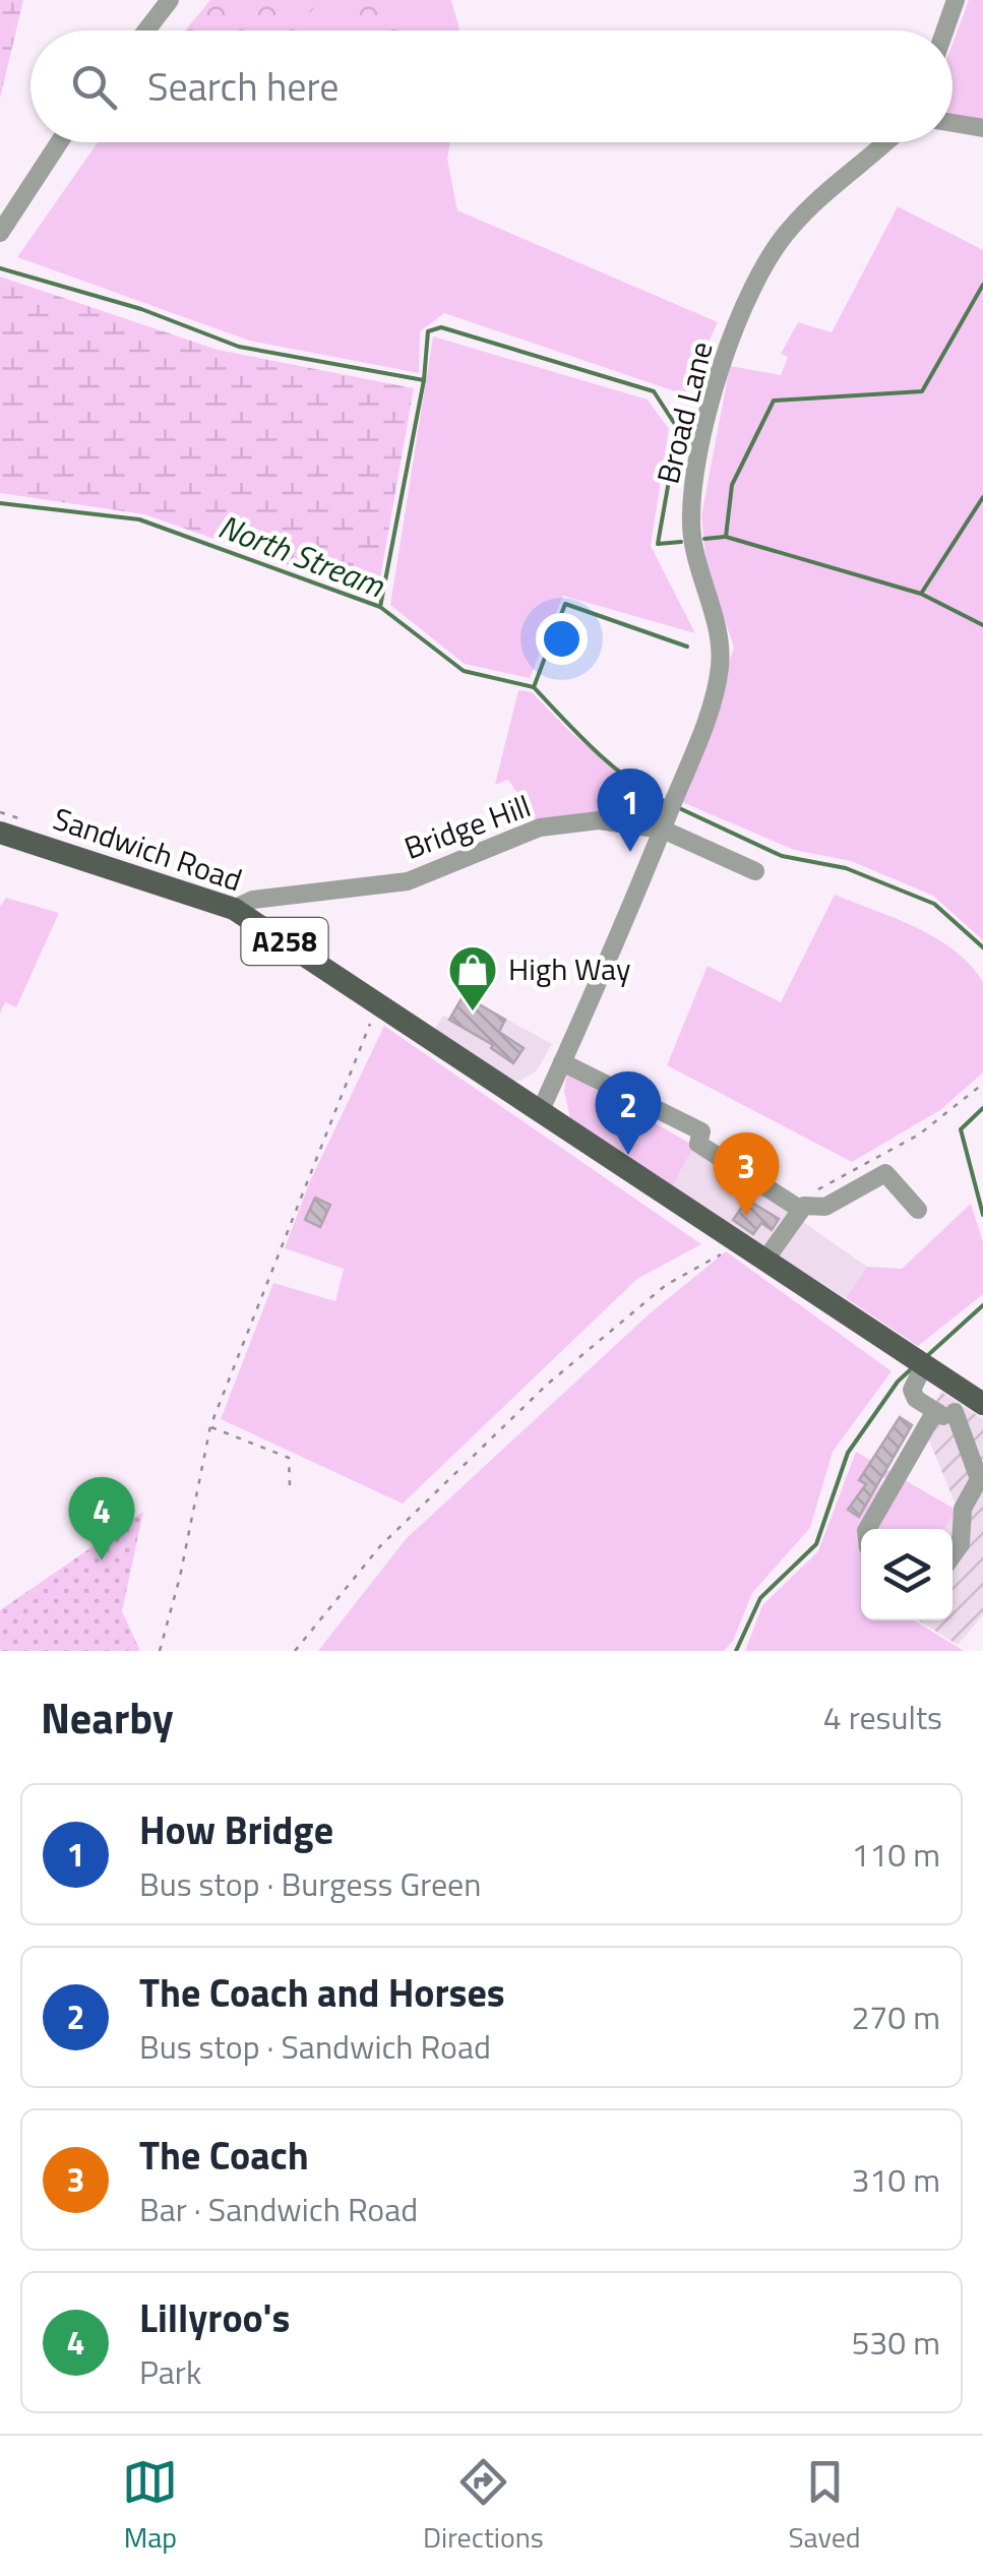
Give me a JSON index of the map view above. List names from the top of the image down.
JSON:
{
  "streets": {
    "main road": ["Sandwich Road", "A258"],
    "street": ["Broad Lane", "Bridge Hill"]
  },
  "crossings": [
    ["Broad Lane", "Bridge Hill"],
    ["Broad Lane", "Sandwich Road"],
    ["Bridge Hill", "Sandwich Road"]
  ],
  "water": ["North Stream"],
  "places": {
    "shop": ["High Way"]
  },
  "page": {
    "search": "Search here",
    "pins": [
      "1",
      "2",
      "3",
      "4"
    ],
    "heading": ["Nearby", "4 results"],
    "list": [
      {
        "mark": "1",
        "name": "How Bridge",
        "note": "Bus stop · Burgess Green",
        "value": "110 m"
      },
      {
        "mark": "2",
        "name": "The Coach and Horses",
        "note": "Bus stop · Sandwich Road",
        "value": "270 m"
      },
      {
        "mark": "3",
        "name": "The Coach",
        "note": "Bar · Sandwich Road",
        "value": "310 m"
      },
      {
        "mark": "4",
        "name": "Lillyroo's",
        "note": "Park",
        "value": "530 m"
      }
    ],
    "nav": ["Map", "Directions", "Saved"]
  }
}
